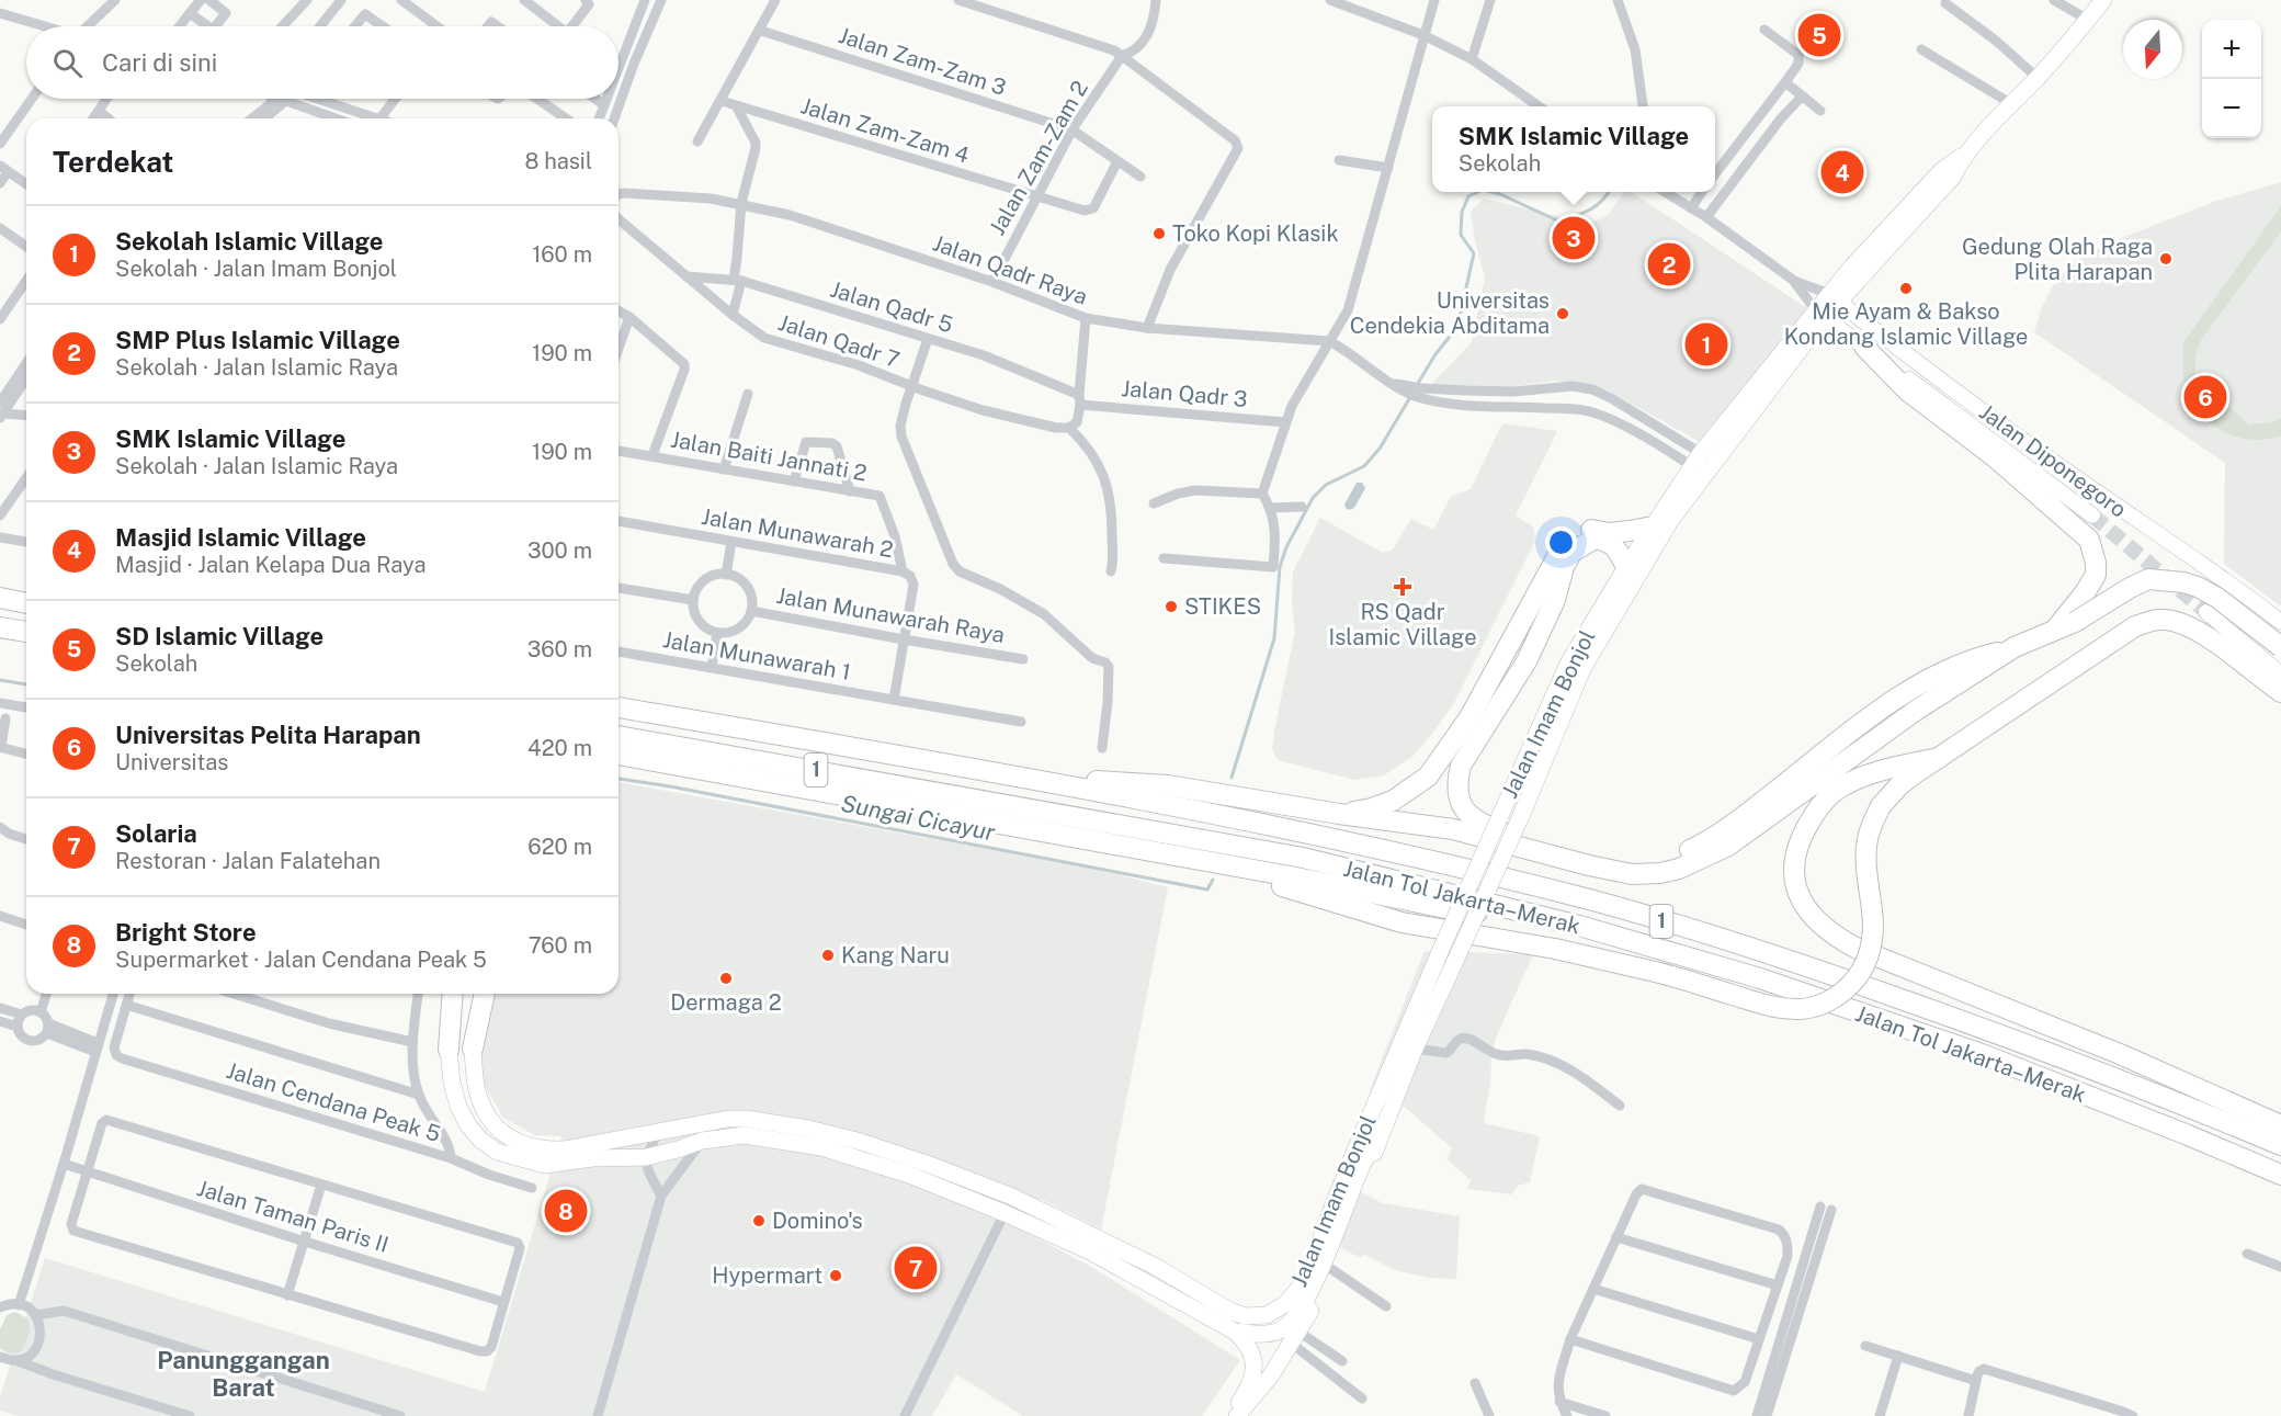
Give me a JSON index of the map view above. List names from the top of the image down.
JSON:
{
  "streets": {
    "highway": ["1", "Jalan Tol Jakarta–Merak"],
    "main road": ["Jalan Imam Bonjol"],
    "street": [
      "Jalan Zam-Zam 3",
      "Jalan Zam-Zam 4",
      "Jalan Zam-Zam 2",
      "Jalan Qadr Raya",
      "Jalan Qadr 5",
      "Jalan Qadr 7",
      "Jalan Qadr 3",
      "Jalan Baiti Jannati 2",
      "Jalan Diponegoro",
      "Jalan Munawarah 2",
      "Jalan Munawarah Raya",
      "Jalan Munawarah 1",
      "Jalan Cendana Peak 5",
      "Jalan Taman Paris II"
    ]
  },
  "crossings": [
    ["Jalan Zam-Zam 3", "Jalan Zam-Zam 4"],
    ["Jalan Zam-Zam 3", "Jalan Zam-Zam 2"],
    ["Jalan Zam-Zam 4", "Jalan Zam-Zam 2"],
    ["Jalan Zam-Zam 2", "Jalan Qadr Raya"],
    ["Jalan Qadr Raya", "Jalan Imam Bonjol"],
    ["Jalan Qadr 5", "Jalan Qadr 7"],
    ["Jalan Qadr 5", "Jalan Qadr 3"],
    ["Jalan Baiti Jannati 2", "Jalan Munawarah 2"],
    ["Jalan Diponegoro", "Jalan Imam Bonjol"],
    ["Jalan Munawarah 2", "Jalan Munawarah Raya"]
  ],
  "districts": ["Panunggangan Barat"],
  "water": ["Sungai Cicayur"],
  "places": {
    "other": [
      "Toko Kopi Klasik",
      "Gedung Olah Raga Plita Harapan",
      "Mie Ayam & Bakso Kondang Islamic Village",
      "Universitas Cendekia Abditama",
      "STIKES",
      "Kang Naru",
      "Dermaga 2",
      "Domino's",
      "Hypermart"
    ],
    "health": ["RS Qadr Islamic Village"]
  },
  "north": "bottom",
  "page": {
    "pins": [
      "5",
      "4",
      "3",
      "2",
      "1",
      "6",
      "8",
      "7"
    ],
    "map_buttons": ["+", "−"],
    "search": "Cari di sini",
    "popup": ["SMK Islamic Village", "Sekolah"],
    "heading": ["Terdekat", "8 hasil"],
    "list": [
      {
        "mark": "1",
        "name": "Sekolah Islamic Village",
        "note": "Sekolah · Jalan Imam Bonjol",
        "value": "160 m"
      },
      {
        "mark": "2",
        "name": "SMP Plus Islamic Village",
        "note": "Sekolah · Jalan Islamic Raya",
        "value": "190 m"
      },
      {
        "mark": "3",
        "name": "SMK Islamic Village",
        "note": "Sekolah · Jalan Islamic Raya",
        "value": "190 m"
      },
      {
        "mark": "4",
        "name": "Masjid Islamic Village",
        "note": "Masjid · Jalan Kelapa Dua Raya",
        "value": "300 m"
      },
      {
        "mark": "5",
        "name": "SD Islamic Village",
        "note": "Sekolah",
        "value": "360 m"
      },
      {
        "mark": "6",
        "name": "Universitas Pelita Harapan",
        "note": "Universitas",
        "value": "420 m"
      },
      {
        "mark": "7",
        "name": "Solaria",
        "note": "Restoran · Jalan Falatehan",
        "value": "620 m"
      },
      {
        "mark": "8",
        "name": "Bright Store",
        "note": "Supermarket · Jalan Cendana Peak 5",
        "value": "760 m"
      }
    ]
  }
}
